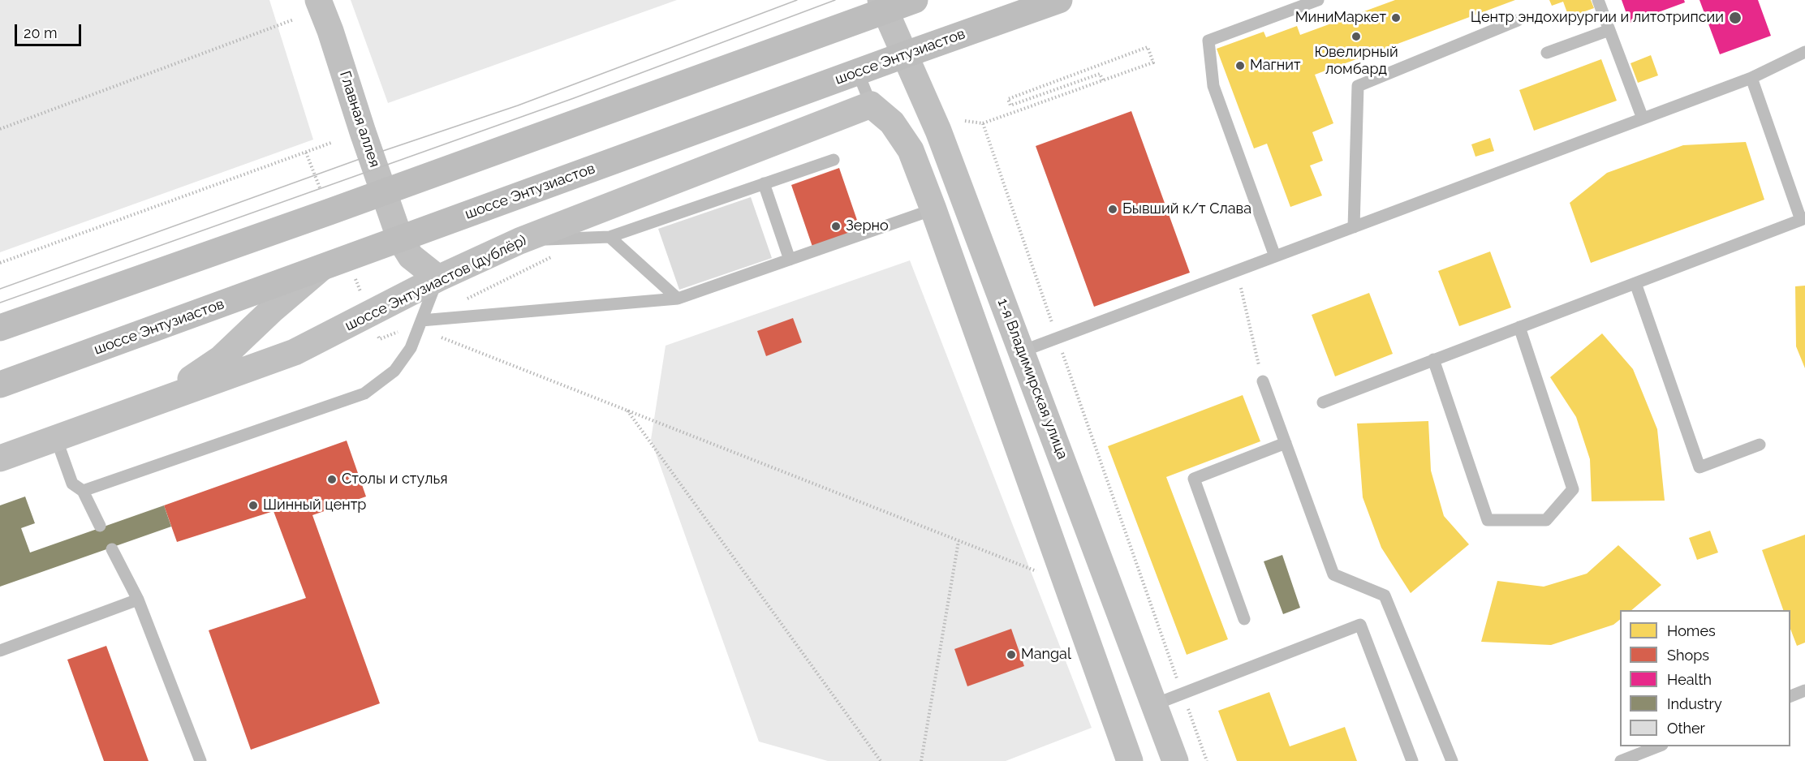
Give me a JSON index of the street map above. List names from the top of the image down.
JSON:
{
  "streets": {
    "main road": [
      "шоссе Энтузиастов",
      "Главная аллея",
      "шоссе Энтузиастов (дублёр)",
      "1-я Владимирская улица"
    ]
  },
  "crossings": [
    ["шоссе Энтузиастов", "Главная аллея"],
    ["шоссе Энтузиастов", "1-я Владимирская улица"],
    ["Главная аллея", "шоссе Энтузиастов (дублёр)"]
  ],
  "places": [
    "МиниМаркет",
    "Центр эндохирургии и литотрипсии",
    "Ювелирный ломбард",
    "Магнит",
    "Бывший к/т Слава",
    "Зерно",
    "Столы и стулья",
    "Шинный центр",
    "Mangal"
  ],
  "legend": [
    "Homes",
    "Shops",
    "Health",
    "Industry",
    "Other"
  ],
  "scale_bar": "20 m"
}
